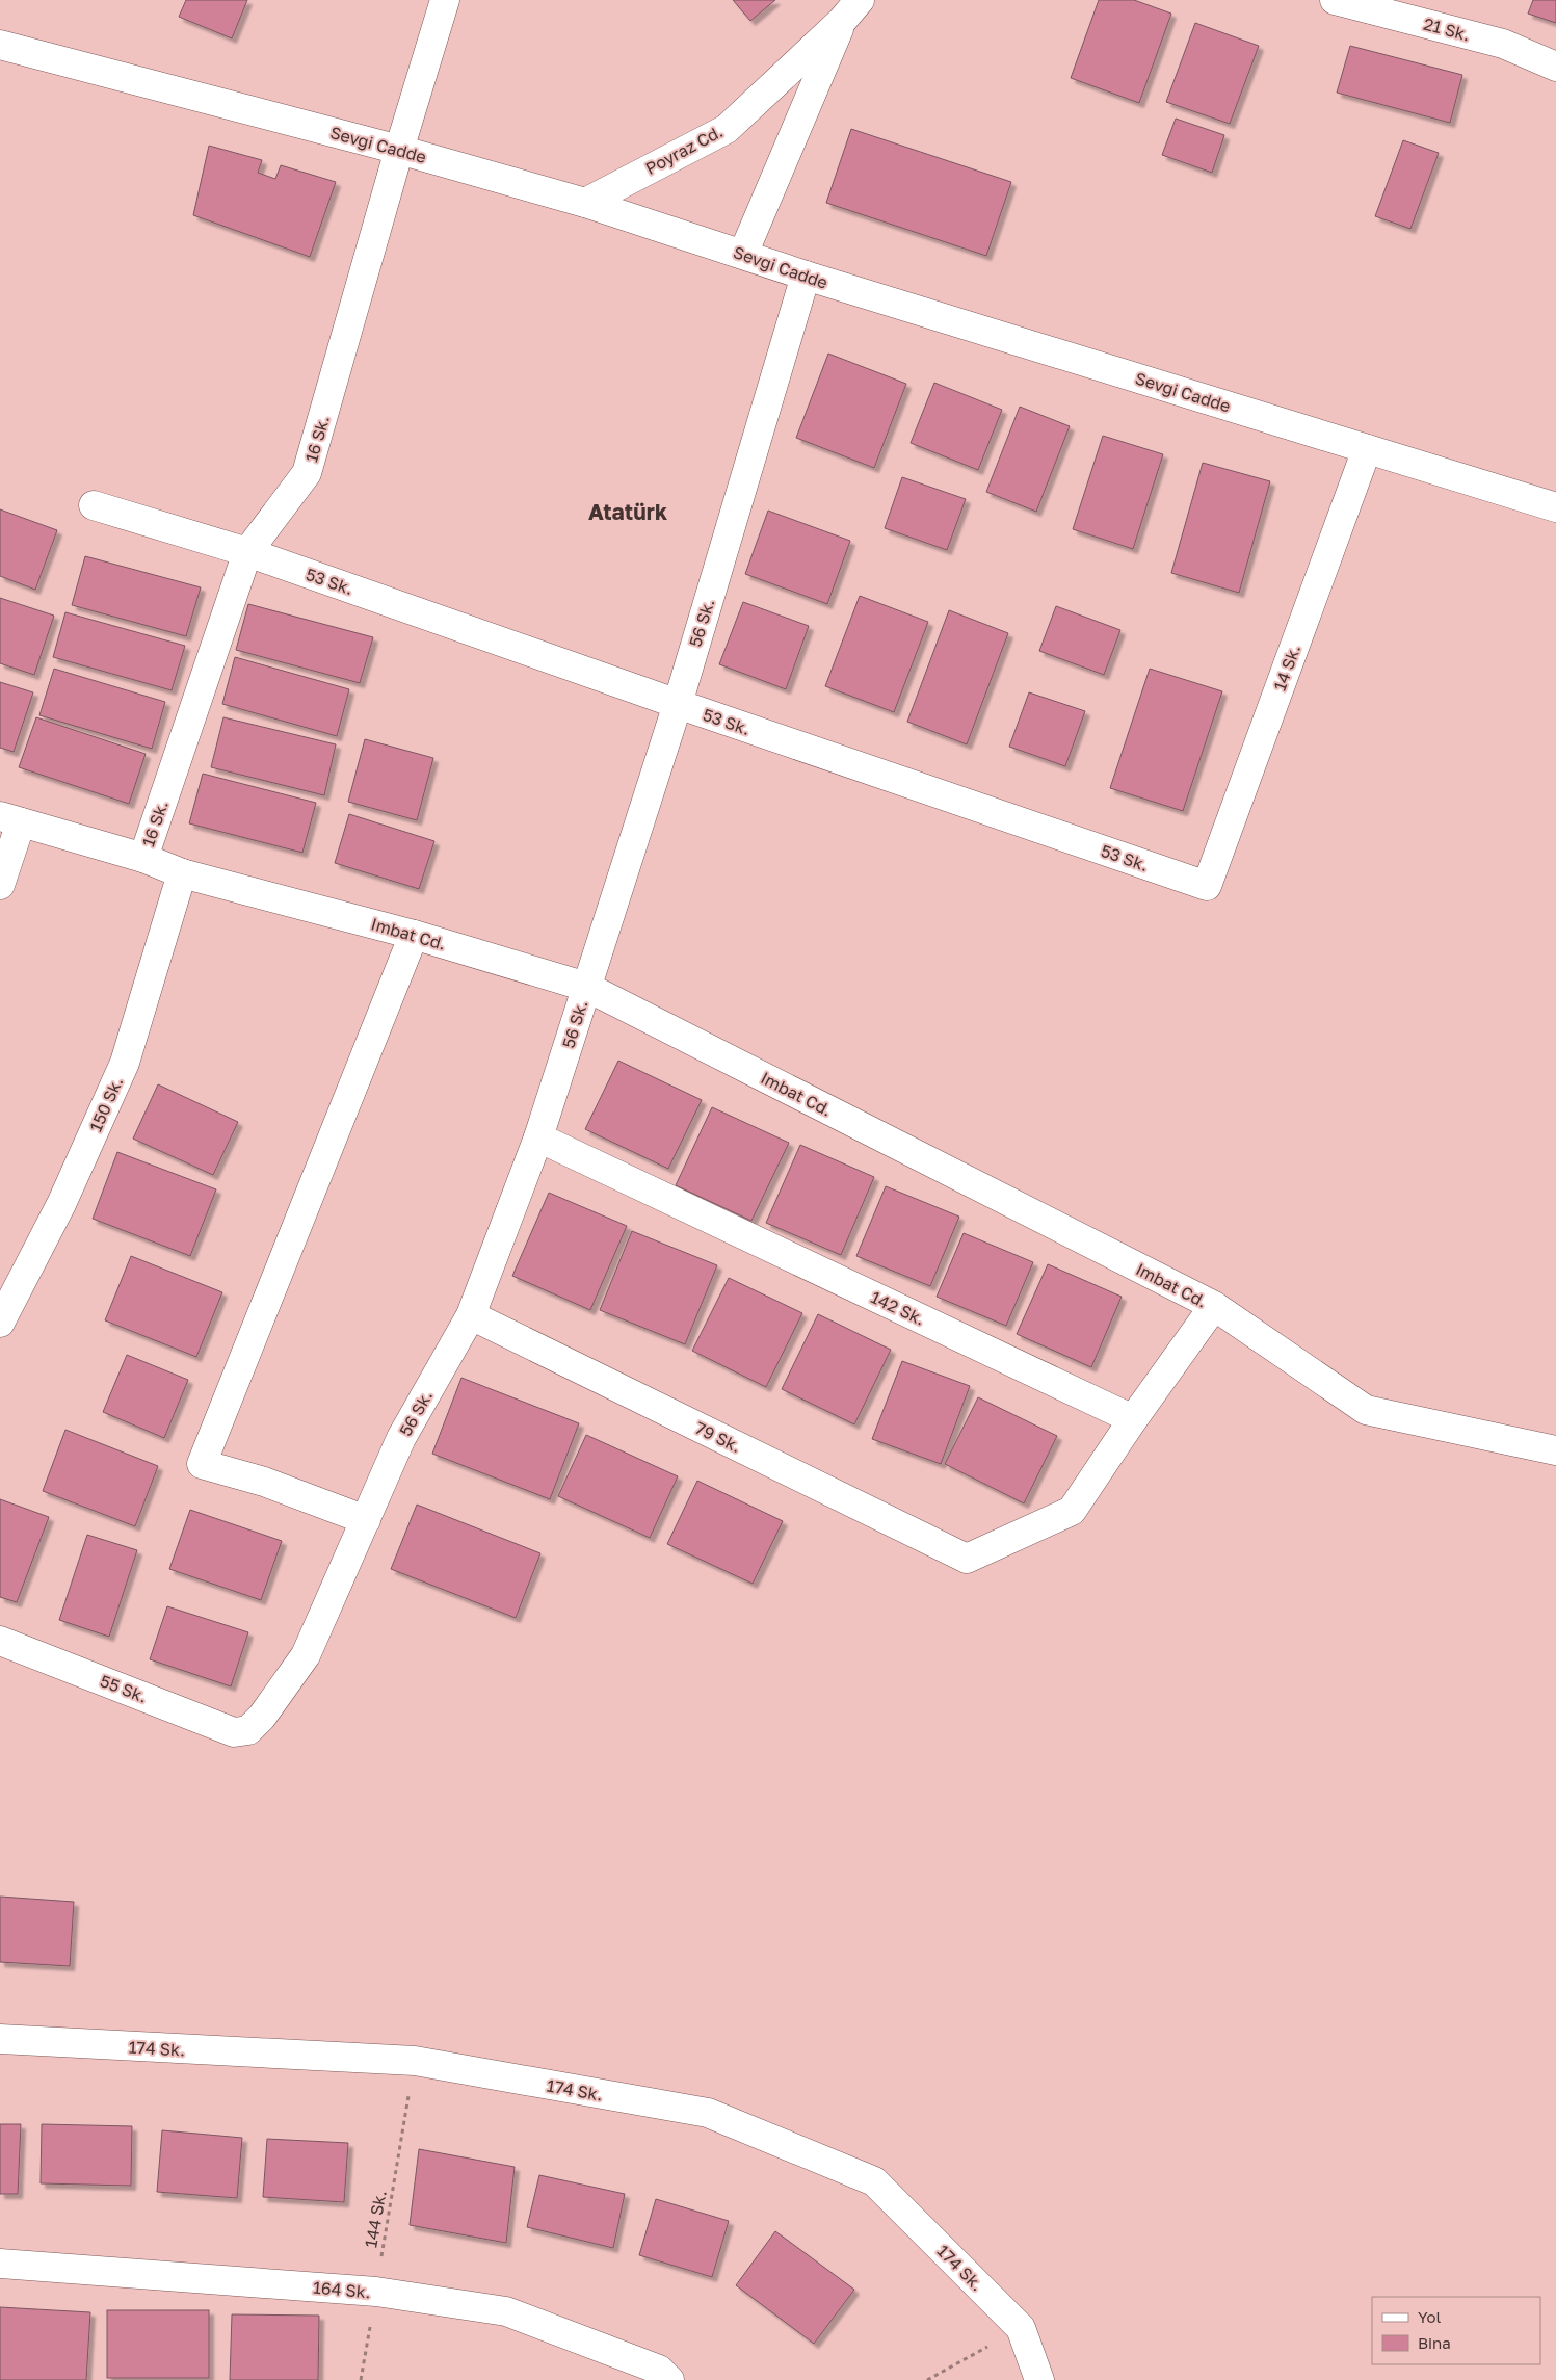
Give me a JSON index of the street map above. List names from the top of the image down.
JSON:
{
  "streets": {
    "street": [
      "21 Sk.",
      "Sevgi Cadde",
      "Poyraz Cd.",
      "16 Sk.",
      "53 Sk.",
      "56 Sk.",
      "14 Sk.",
      "Imbat Cd.",
      "150 Sk.",
      "142 Sk.",
      "79 Sk.",
      "55 Sk.",
      "174 Sk.",
      "164 Sk."
    ],
    "path": ["144 Sk."]
  },
  "crossings": [
    ["Sevgi Cadde", "Poyraz Cd."],
    ["Sevgi Cadde", "16 Sk."],
    ["Sevgi Cadde", "56 Sk."],
    ["Sevgi Cadde", "14 Sk."],
    ["16 Sk.", "53 Sk."],
    ["16 Sk.", "Imbat Cd."],
    ["53 Sk.", "56 Sk."],
    ["53 Sk.", "14 Sk."],
    ["56 Sk.", "Imbat Cd."],
    ["56 Sk.", "142 Sk."],
    ["56 Sk.", "79 Sk."],
    ["56 Sk.", "55 Sk."],
    ["Imbat Cd.", "150 Sk."],
    ["142 Sk.", "79 Sk."],
    ["174 Sk.", "144 Sk."],
    ["144 Sk.", "164 Sk."]
  ],
  "districts": ["Atatürk"],
  "legend": ["Yol", "Bina"]
}
